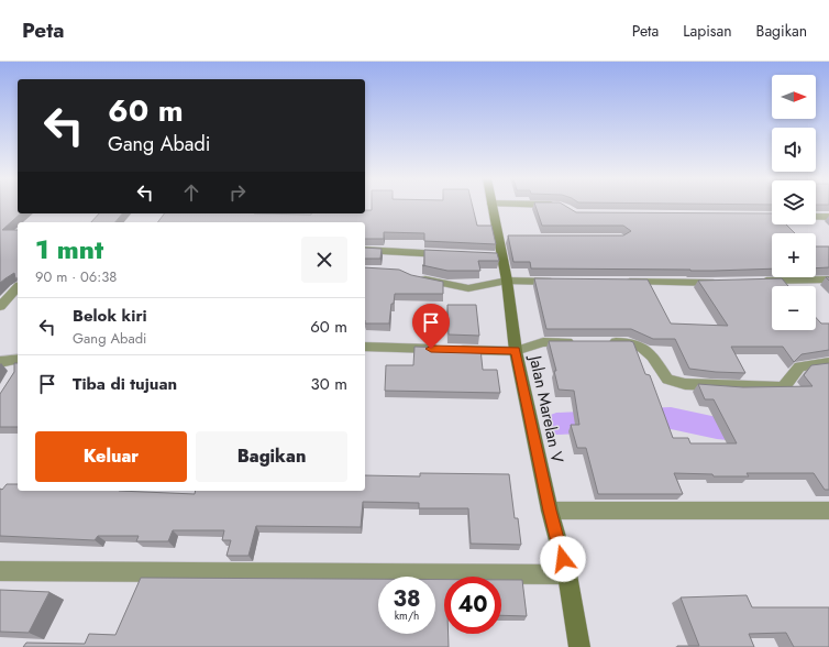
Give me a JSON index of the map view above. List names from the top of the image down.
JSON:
{
  "streets": {
    "street": ["Jalan Marelan V"]
  },
  "north": "right",
  "page": {
    "header": "Peta",
    "nav": ["Peta", "Lapisan", "Bagikan"],
    "map_buttons": ["+", "−"],
    "turn": ["60 m", "Gang Abadi"],
    "heading": ["1 mnt", "90 m · 06:38"],
    "list": [
      {
        "name": "Belok kiri",
        "note": "Gang Abadi",
        "value": "60 m"
      },
      {
        "name": "Tiba di tujuan",
        "value": "30 m"
      }
    ],
    "buttons": ["Keluar", "Bagikan"],
    "speed": "38 km/h",
    "limit": "40"
  }
}
